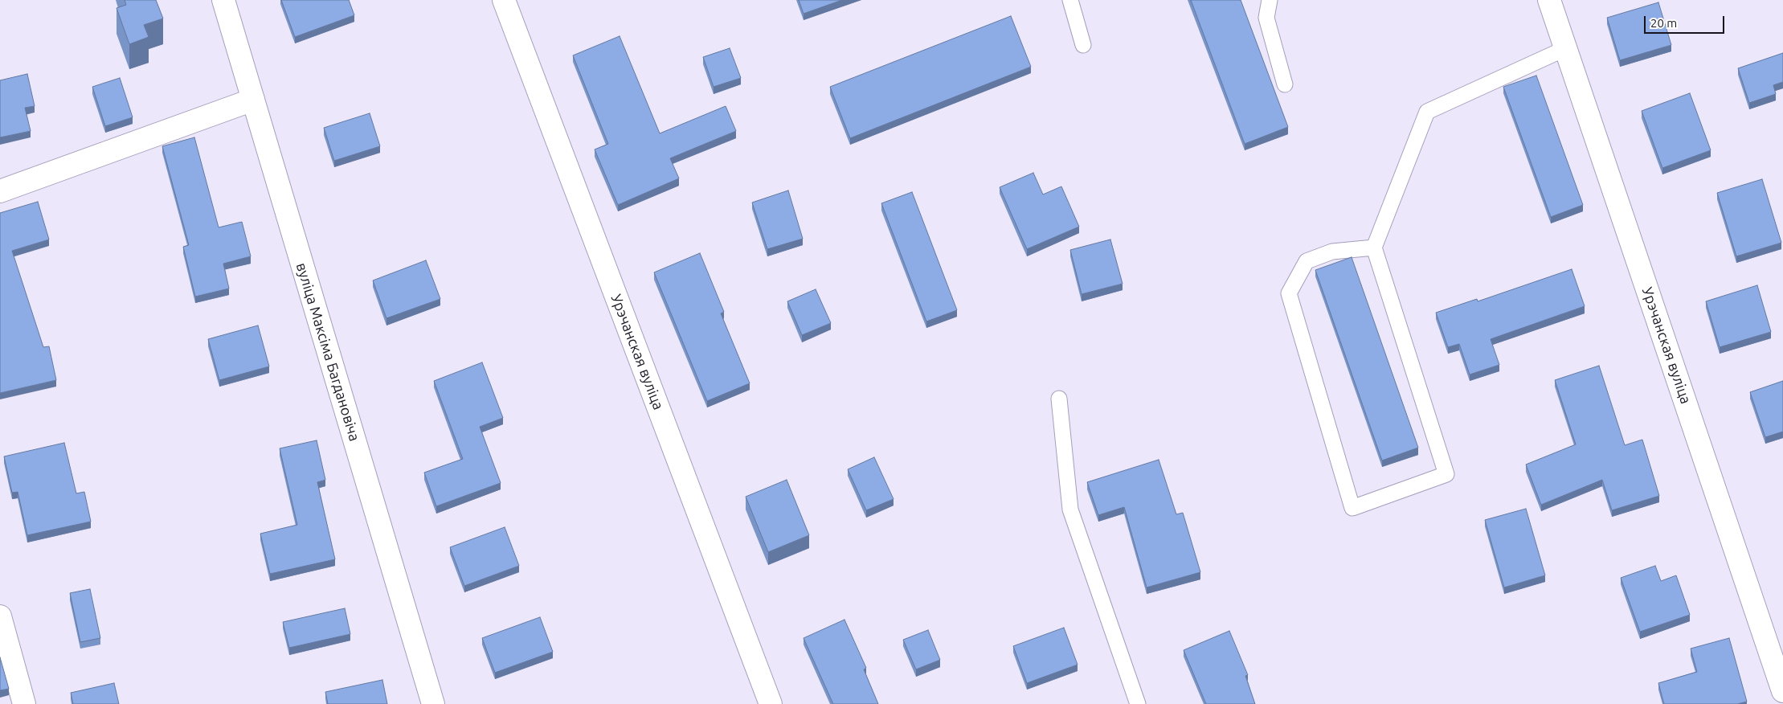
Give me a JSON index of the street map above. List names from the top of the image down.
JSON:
{
  "streets": {
    "street": ["Урэчанская вуліца", "вуліца Максіма Багдановіча"]
  },
  "scale_bar": "20 m"
}
